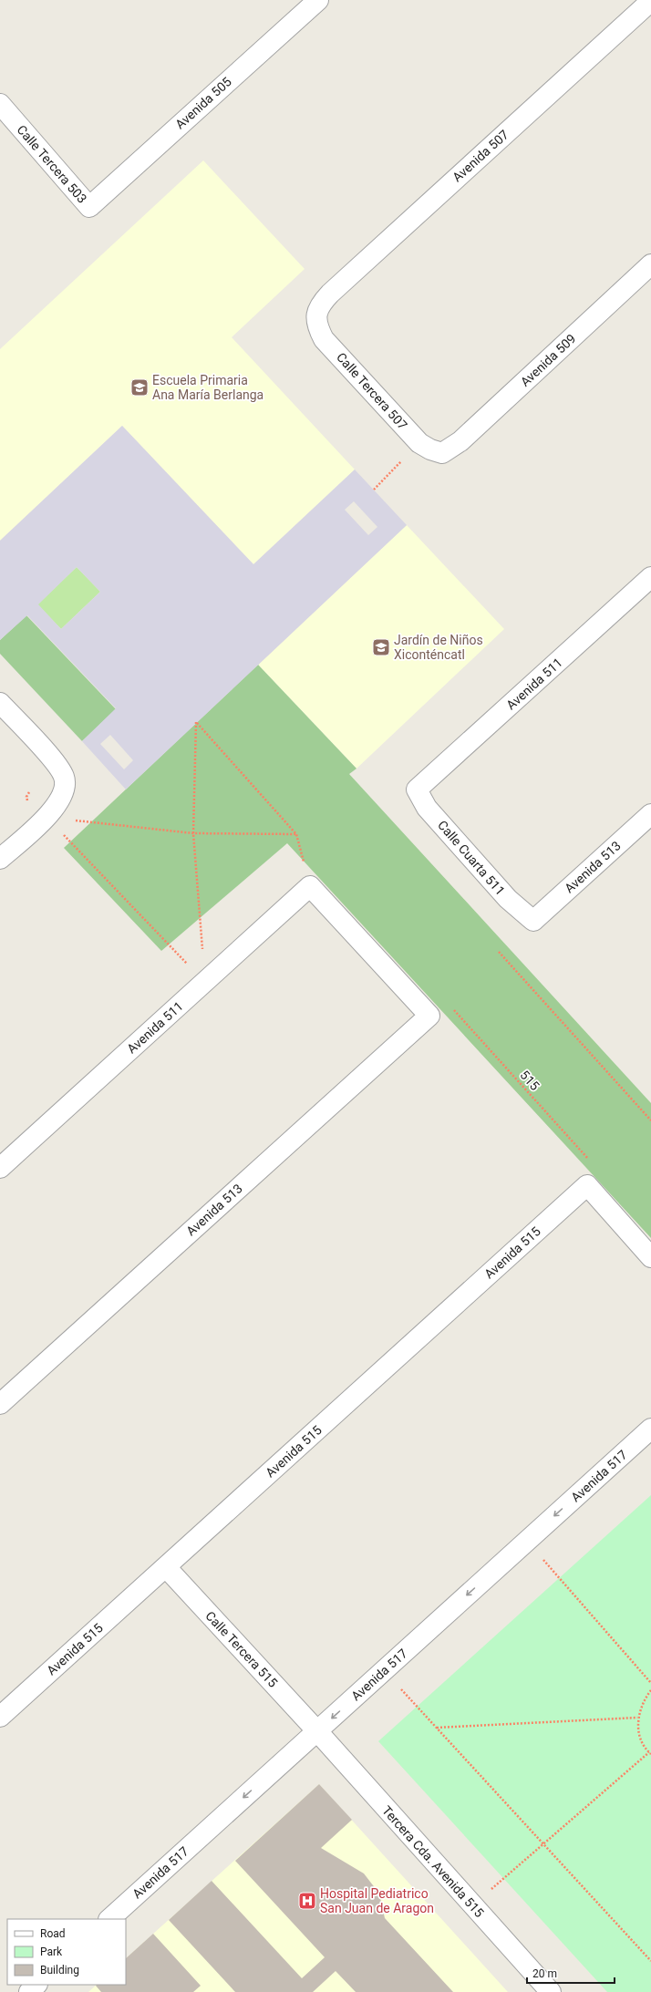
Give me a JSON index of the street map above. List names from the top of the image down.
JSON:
{
  "streets": {
    "street": [
      "Avenida 505",
      "Avenida 507",
      "Calle Tercera 503",
      "Avenida 509",
      "Calle Tercera 507",
      "Avenida 511",
      "Calle Cuarta 511",
      "Avenida 513",
      "Avenida 515",
      "Avenida 517",
      "Calle Tercera 515",
      "Tercera Cda. Avenida 515"
    ],
    "path": ["515"]
  },
  "crossings": [
    ["Avenida 505", "Calle Tercera 503"],
    ["Avenida 507", "Calle Tercera 507"],
    ["Avenida 509", "Calle Tercera 507"],
    ["Avenida 511", "Calle Cuarta 511"],
    ["Avenida 511", "Avenida 513"],
    ["Calle Cuarta 511", "Avenida 513"],
    ["Avenida 515", "Calle Tercera 515"],
    ["Avenida 517", "Calle Tercera 515"],
    ["Avenida 517", "Tercera Cda. Avenida 515"],
    ["Calle Tercera 515", "Tercera Cda. Avenida 515"]
  ],
  "one_way": ["Avenida 517"],
  "places": {
    "school or university": ["Escuela Primaria Ana María Berlanga", "Jardín de Niños Xiconténcatl"],
    "hospital": ["Hospital Pediatrico San Juan de Aragon"]
  },
  "legend": ["Road", "Park", "Building"],
  "scale_bar": "20 m"
}
